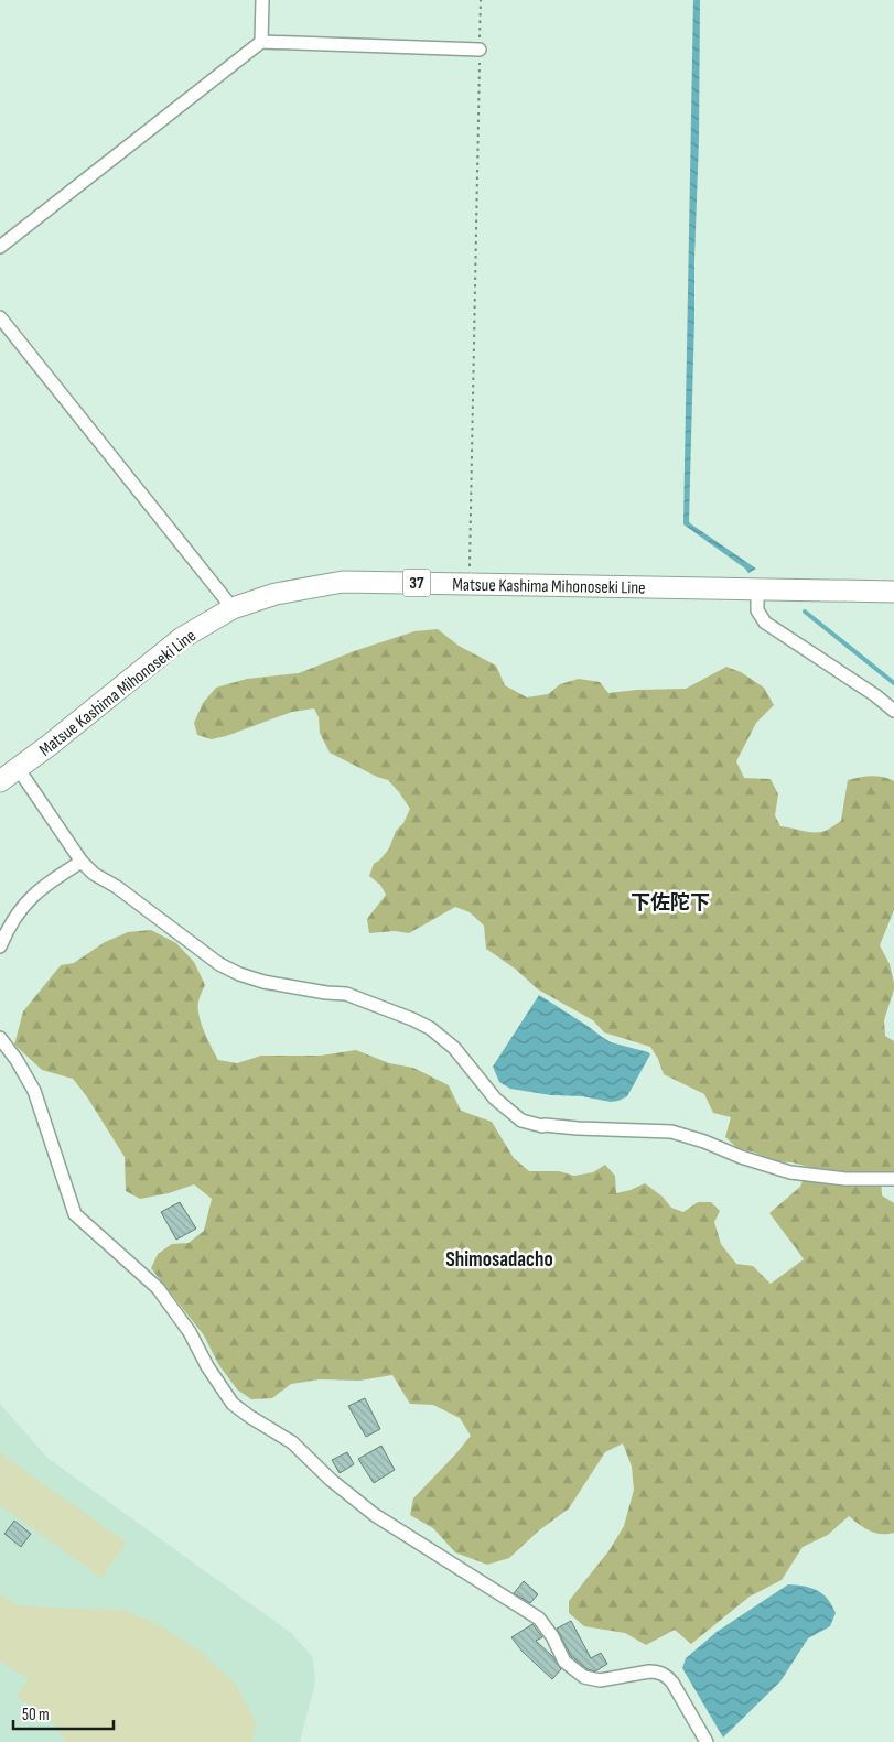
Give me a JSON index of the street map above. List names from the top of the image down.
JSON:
{
  "streets": {
    "main road": ["37", "Matsue Kashima Mihonoseki Line"]
  },
  "districts": ["下佐陀下", "Shimosadacho"],
  "scale_bar": "50 m"
}
